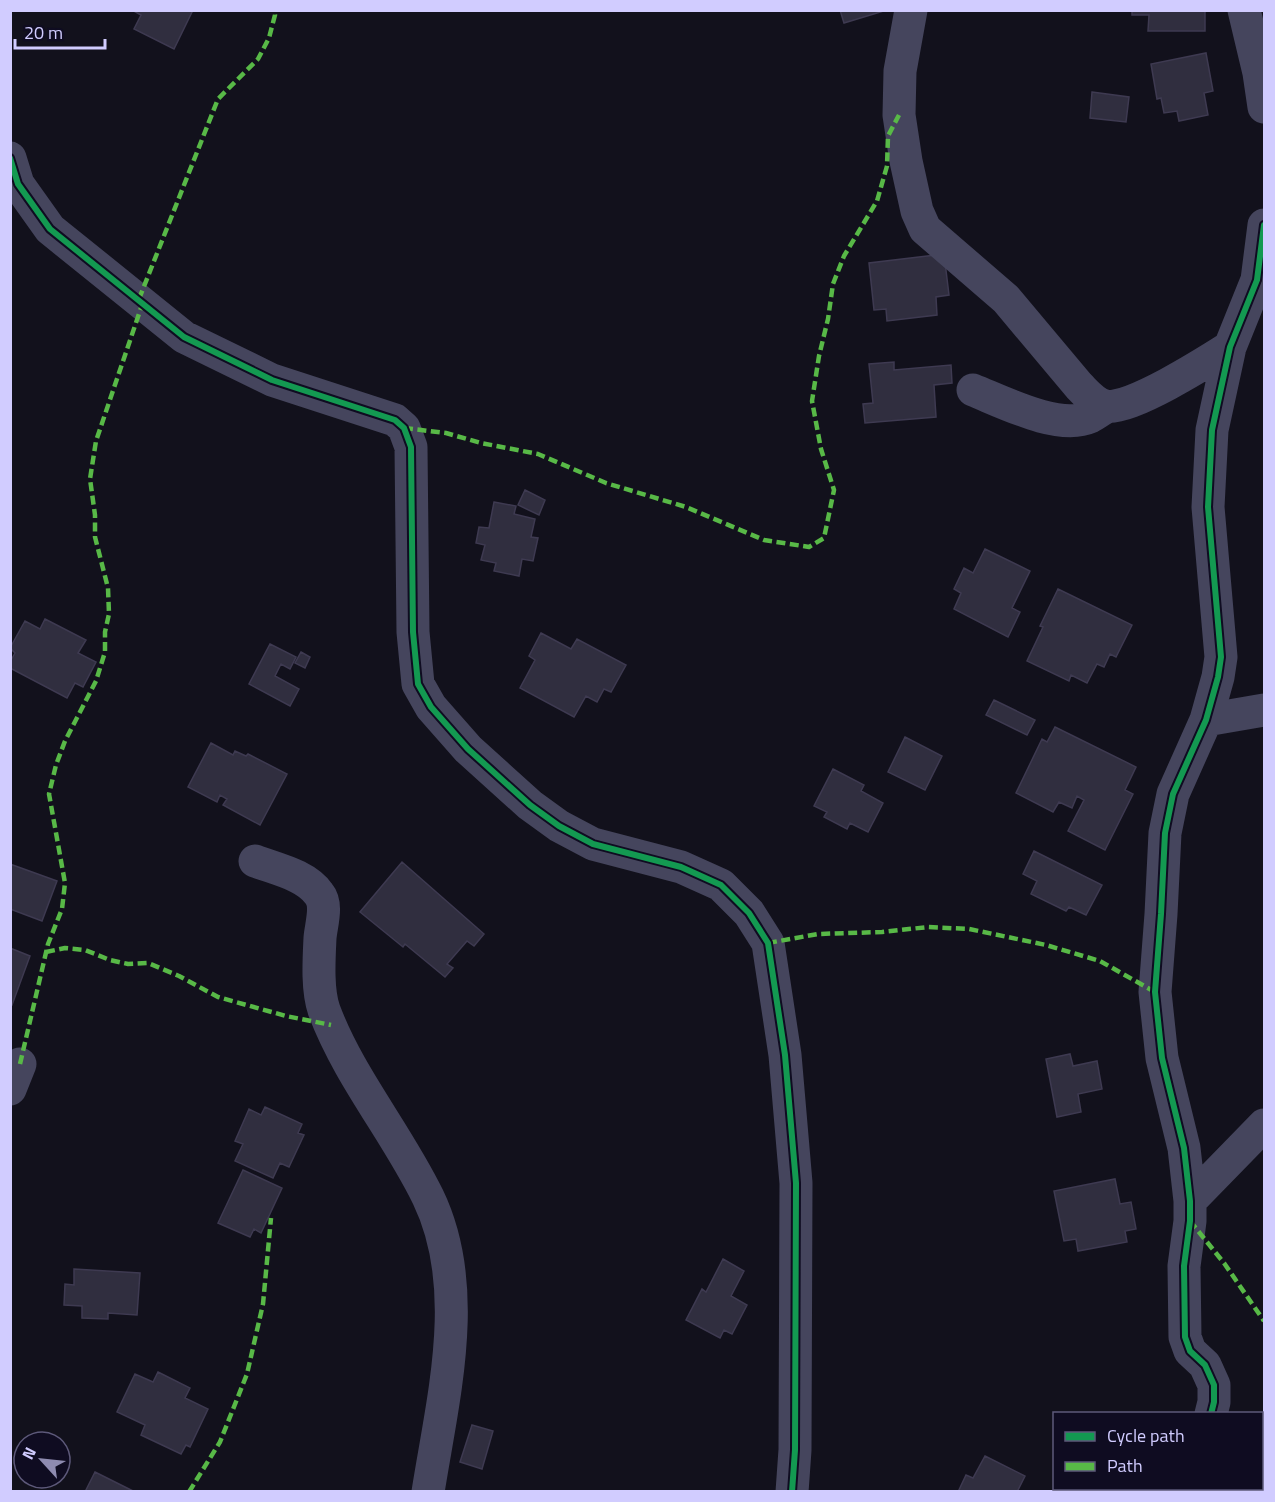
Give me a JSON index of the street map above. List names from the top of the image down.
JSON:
{
  "legend": ["Cycle path", "Path"],
  "scale_bar": "20 m",
  "north": "top left"
}
